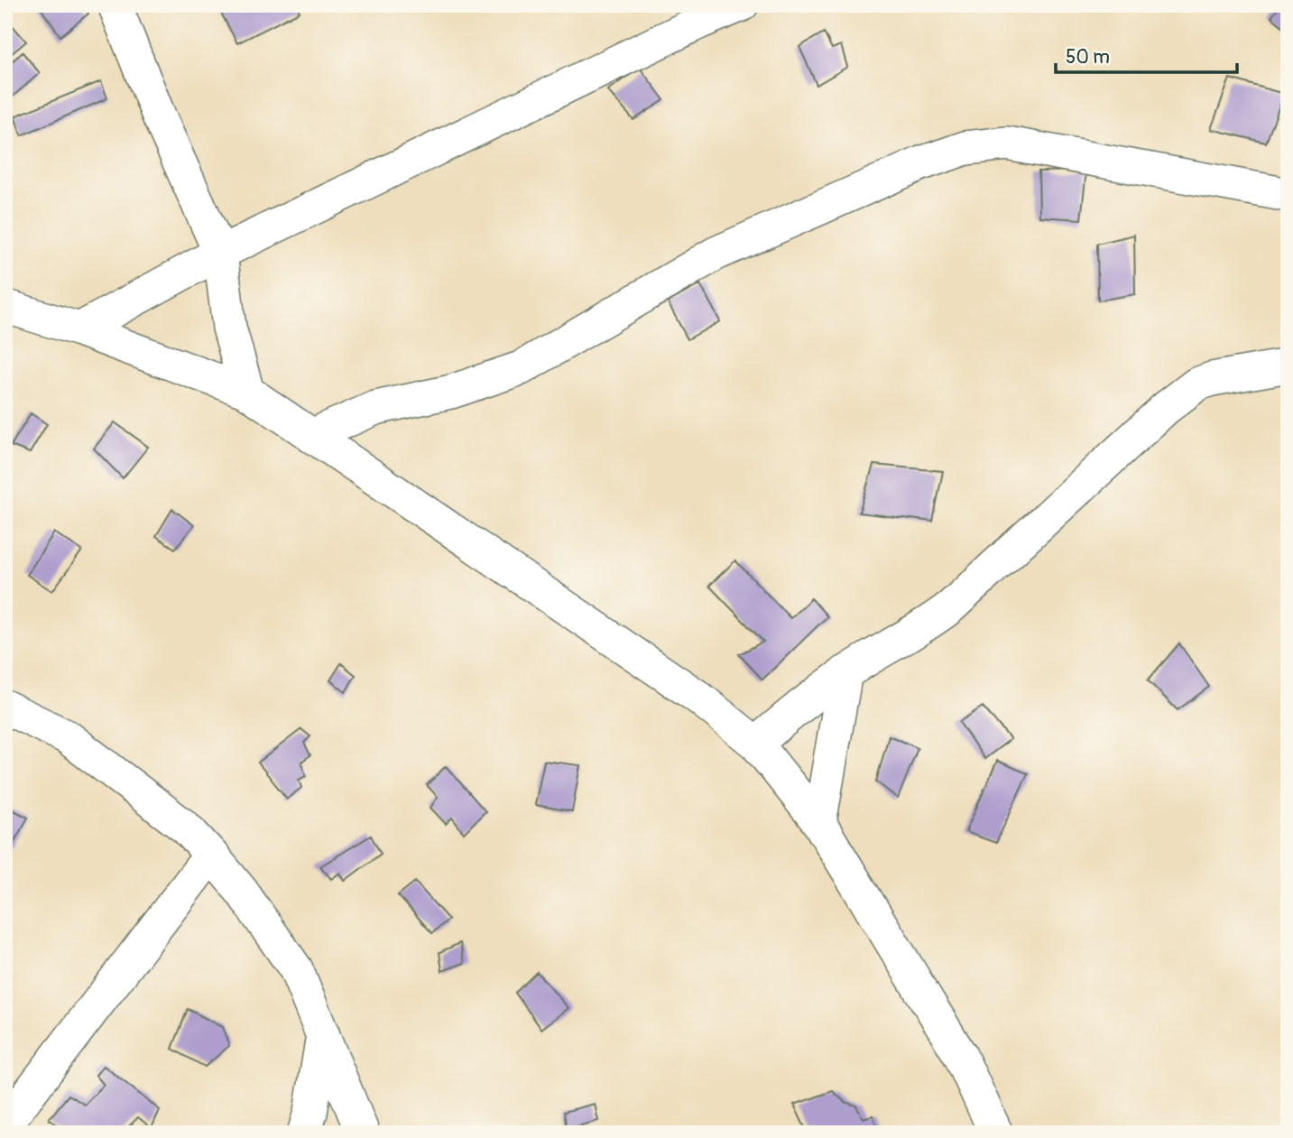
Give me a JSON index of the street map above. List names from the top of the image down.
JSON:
{
  "scale_bar": "50 m"
}
